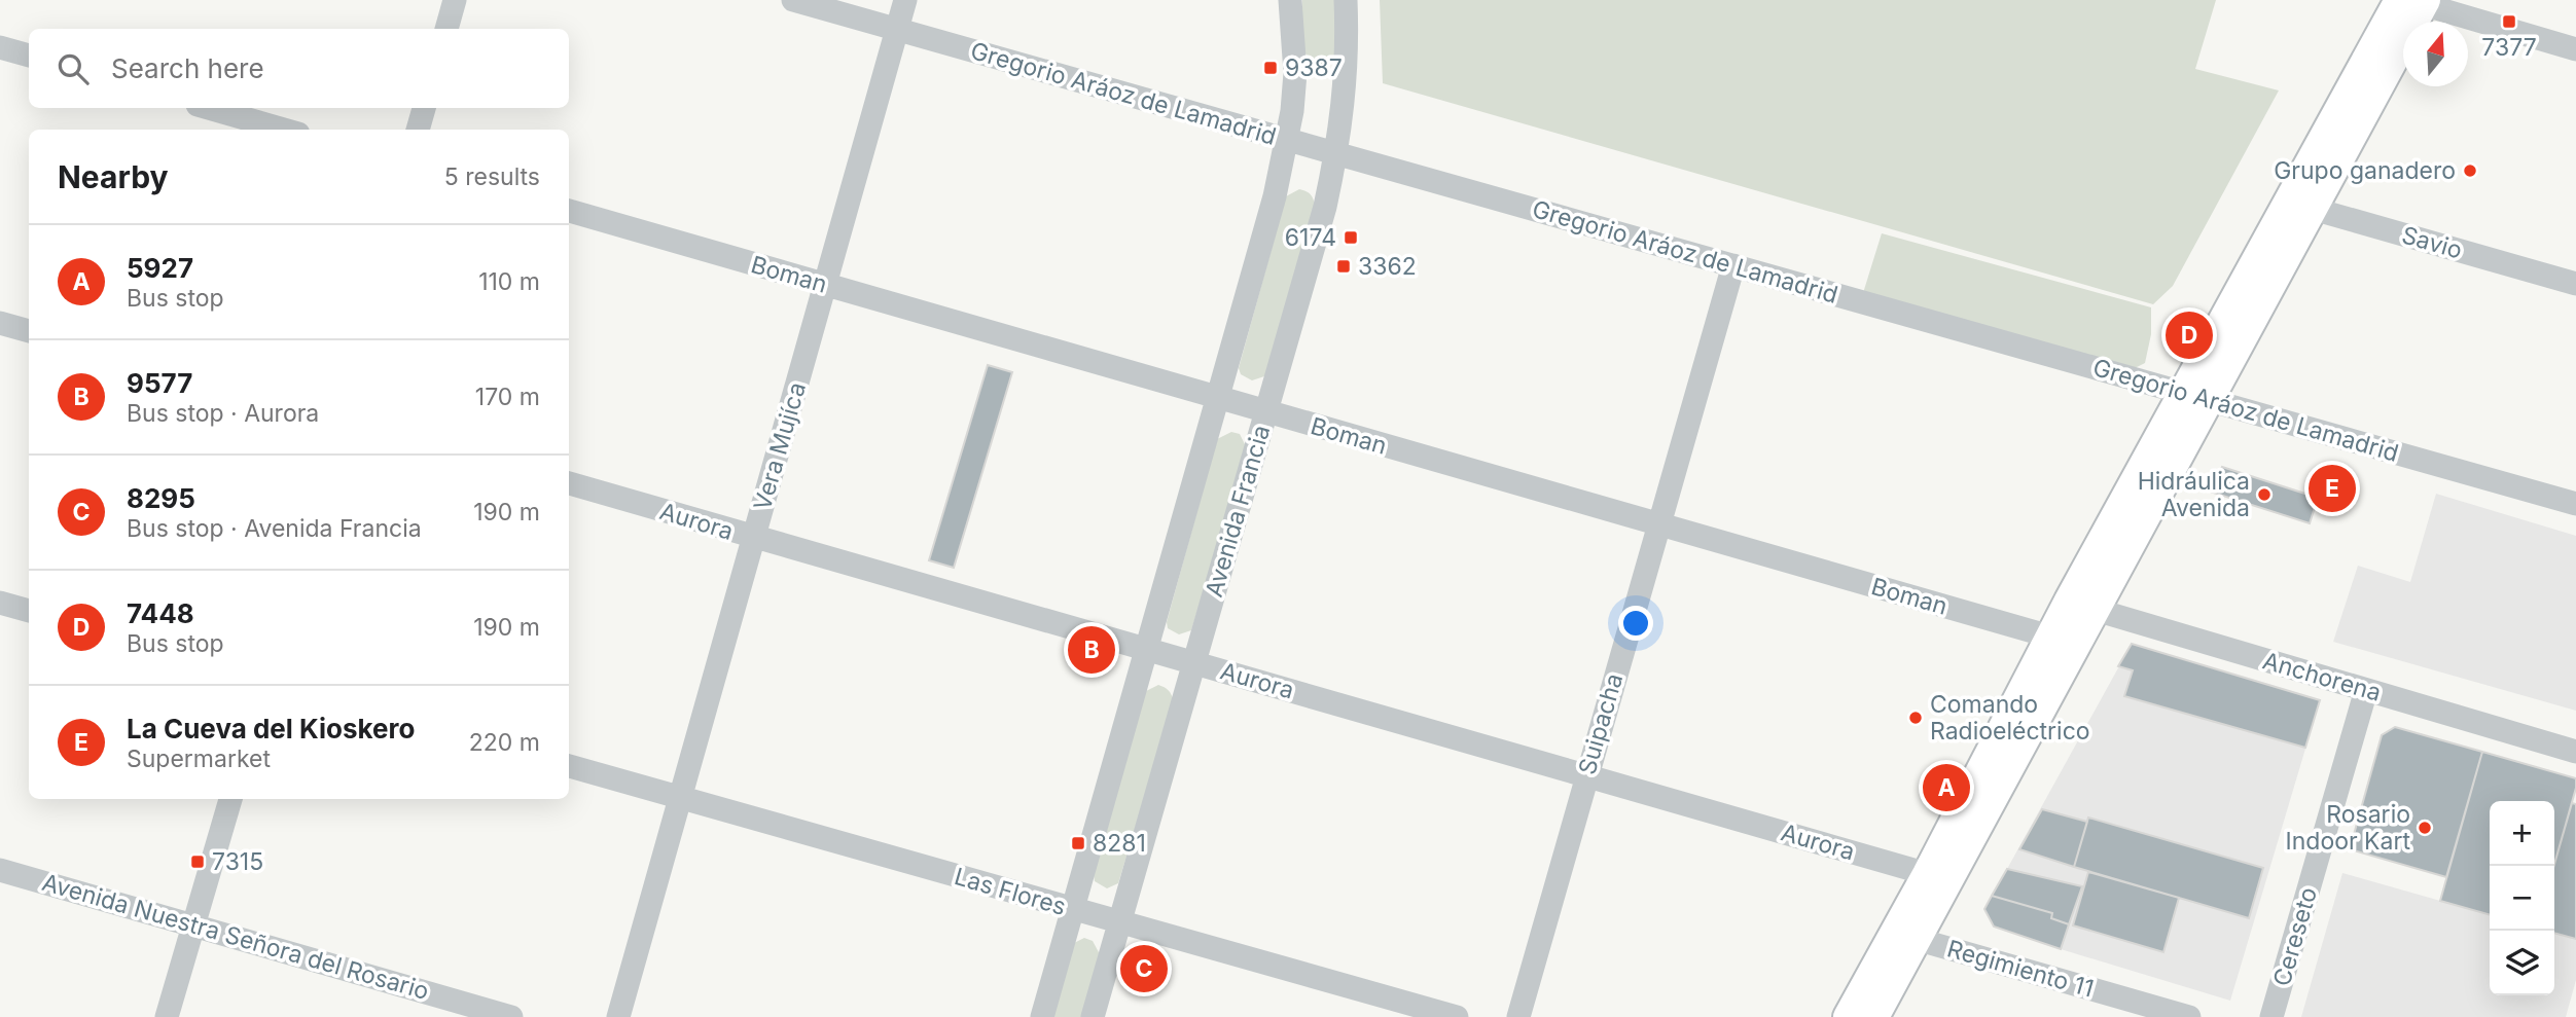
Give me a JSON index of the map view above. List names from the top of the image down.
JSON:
{
  "streets": {
    "street": [
      "Gregorio Aráoz de Lamadrid",
      "Savio",
      "Boman",
      "Vera Mujíca",
      "Avenida Francia",
      "Aurora",
      "Anchorena",
      "Suipacha",
      "Las Flores",
      "Avenida Nuestra Señora del Rosario",
      "Cereseto",
      "Regimiento 11"
    ]
  },
  "crossings": [
    ["Gregorio Aráoz de Lamadrid", "Vera Mujíca"],
    ["Gregorio Aráoz de Lamadrid", "Avenida Francia"],
    ["Gregorio Aráoz de Lamadrid", "Suipacha"],
    ["Boman", "Vera Mujíca"],
    ["Boman", "Avenida Francia"],
    ["Boman", "Suipacha"],
    ["Vera Mujíca", "Aurora"],
    ["Vera Mujíca", "Las Flores"],
    ["Avenida Francia", "Aurora"],
    ["Avenida Francia", "Las Flores"],
    ["Aurora", "Suipacha"],
    ["Anchorena", "Cereseto"]
  ],
  "places": {
    "transit": [
      "7377",
      "9387",
      "6174",
      "3362",
      "8281",
      "7315"
    ],
    "other": [
      "Grupo ganadero",
      "Hidráulica Avenida",
      "Comando Radioeléctrico",
      "Rosario Indoor Kart"
    ]
  },
  "north": "top",
  "page": {
    "search": "Search here",
    "heading": ["Nearby", "5 results"],
    "list": [
      {
        "mark": "A",
        "name": "5927",
        "note": "Bus stop",
        "value": "110 m"
      },
      {
        "mark": "B",
        "name": "9577",
        "note": "Bus stop · Aurora",
        "value": "170 m"
      },
      {
        "mark": "C",
        "name": "8295",
        "note": "Bus stop · Avenida Francia",
        "value": "190 m"
      },
      {
        "mark": "D",
        "name": "7448",
        "note": "Bus stop",
        "value": "190 m"
      },
      {
        "mark": "E",
        "name": "La Cueva del Kioskero",
        "note": "Supermarket",
        "value": "220 m"
      }
    ],
    "pins": [
      "D",
      "E",
      "B",
      "A",
      "C"
    ],
    "map_buttons": ["+", "−"]
  }
}
